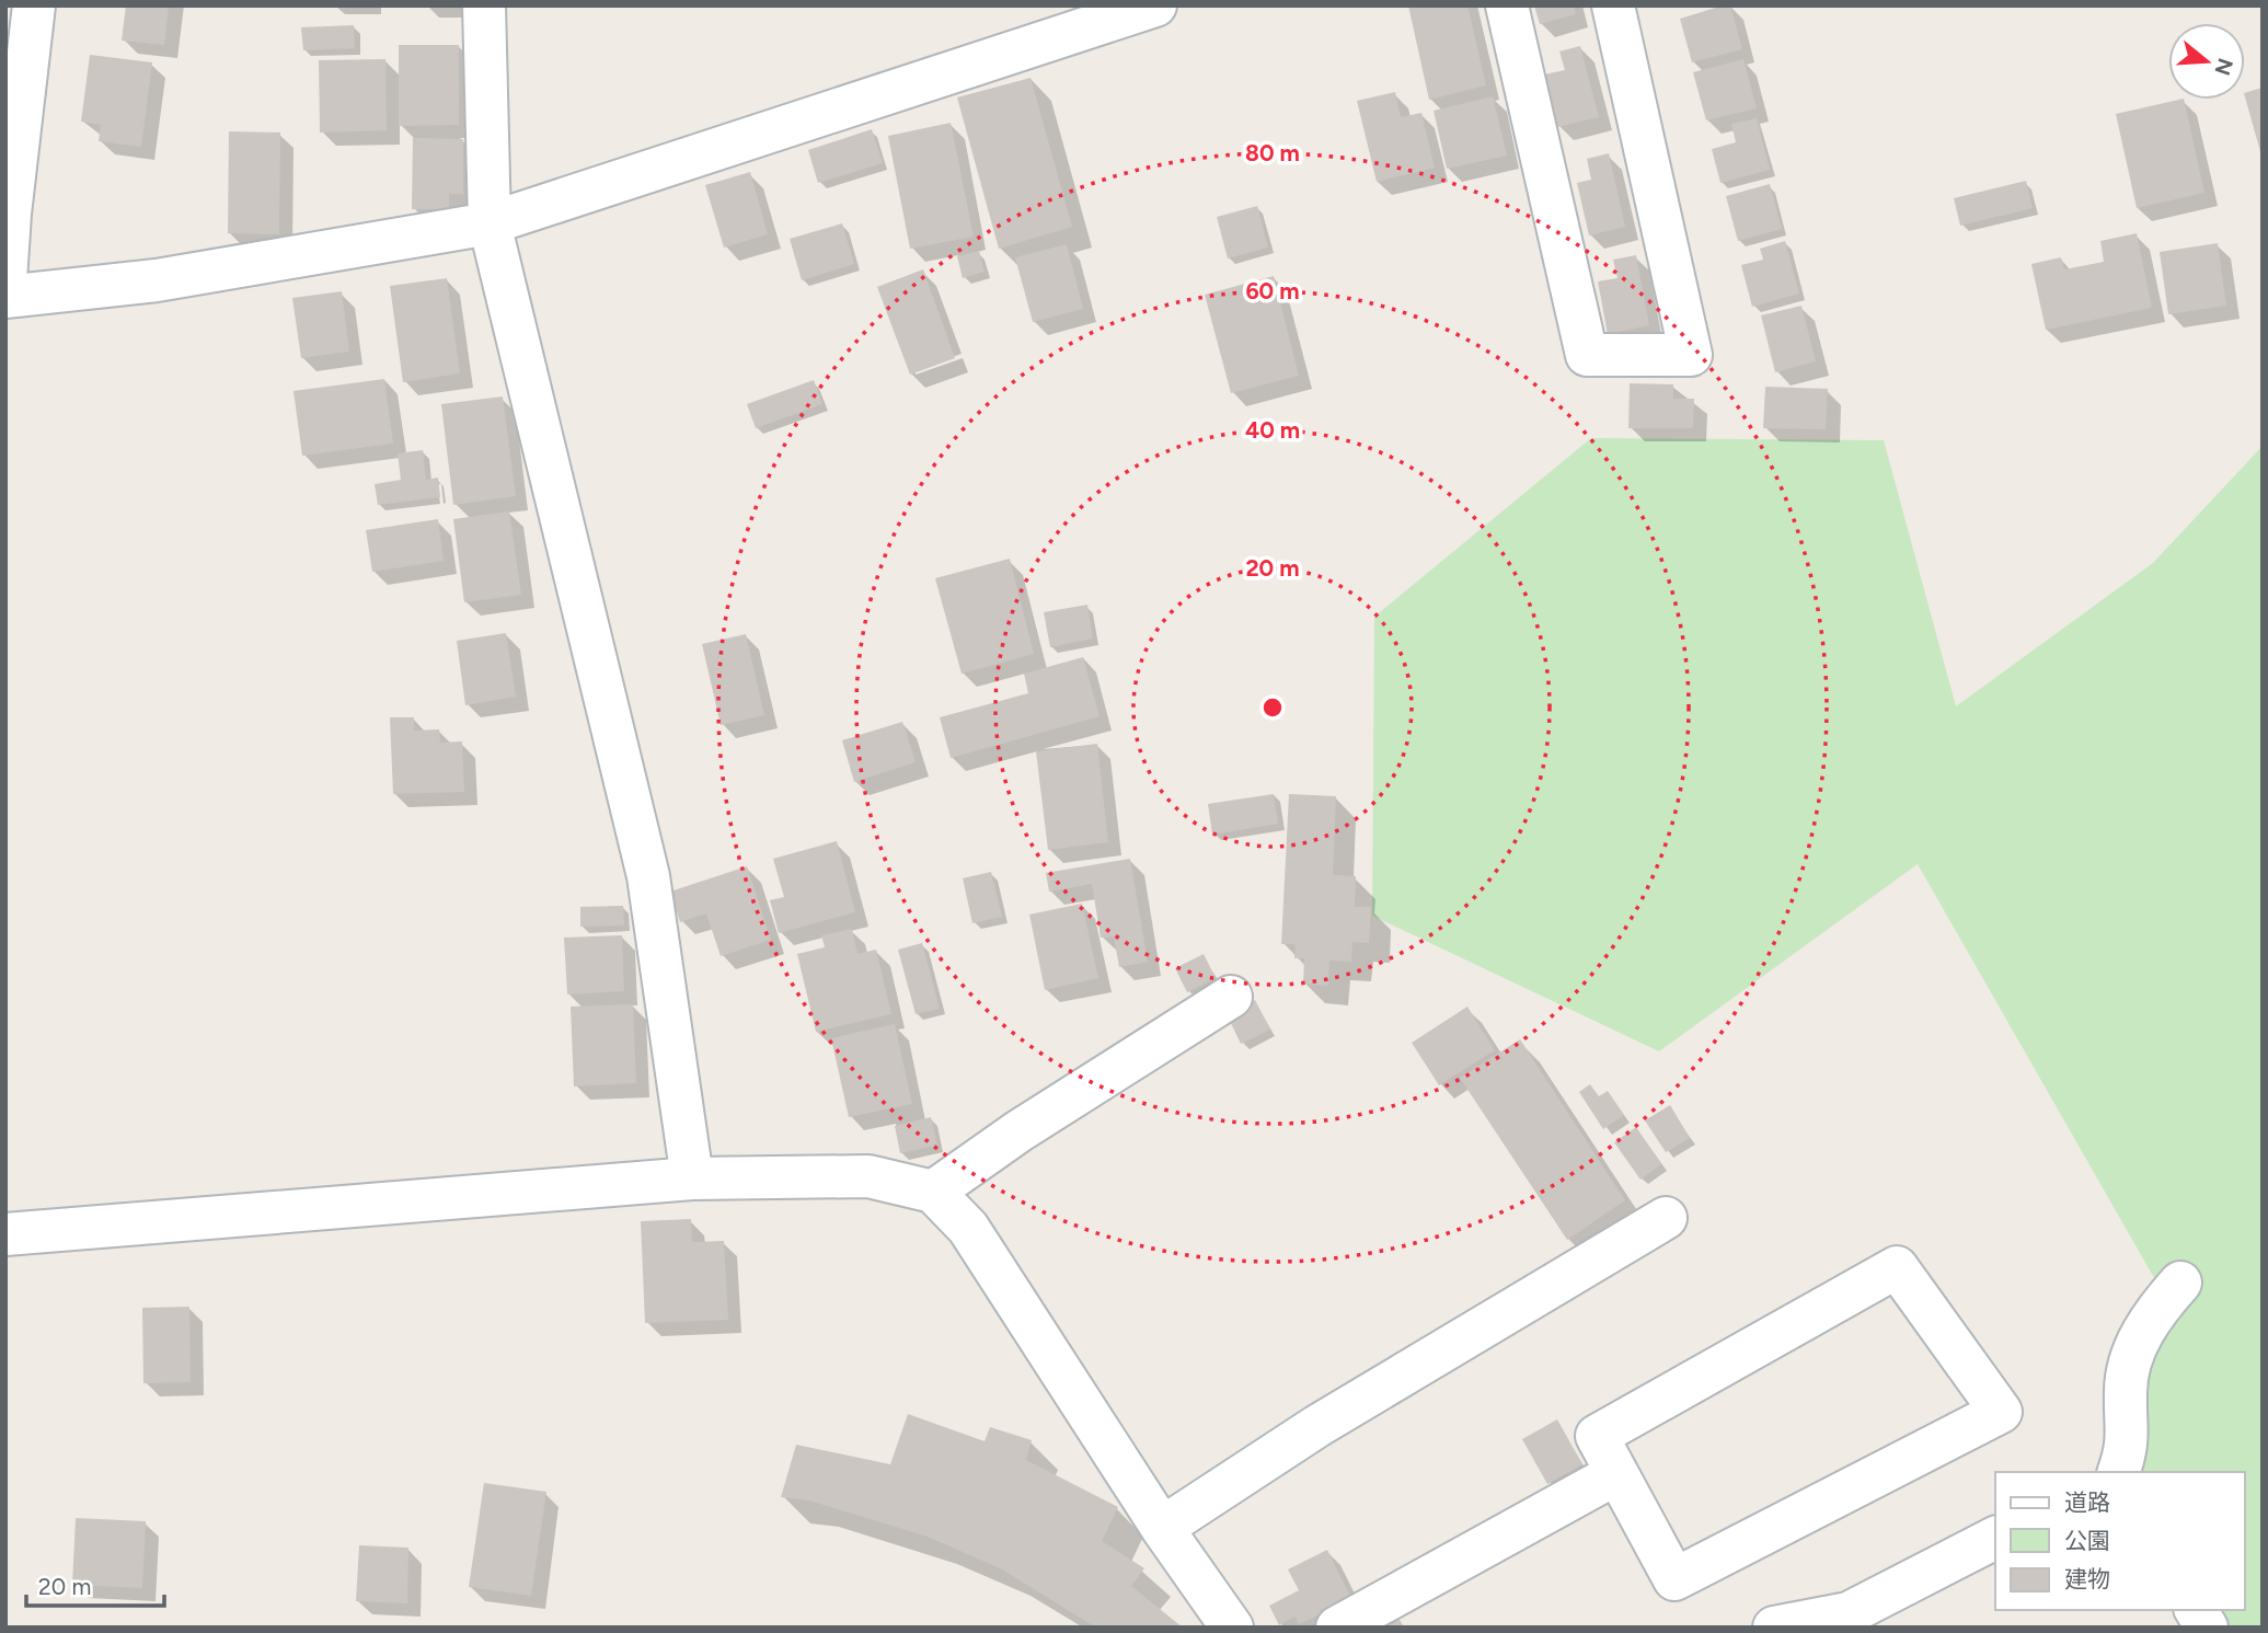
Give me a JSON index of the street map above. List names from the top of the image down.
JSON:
{
  "legend": ["道路", "公園", "建物"],
  "scale_bar": "20 m",
  "north": "right",
  "rings": [
    "80 m",
    "60 m",
    "40 m",
    "20 m"
  ]
}
